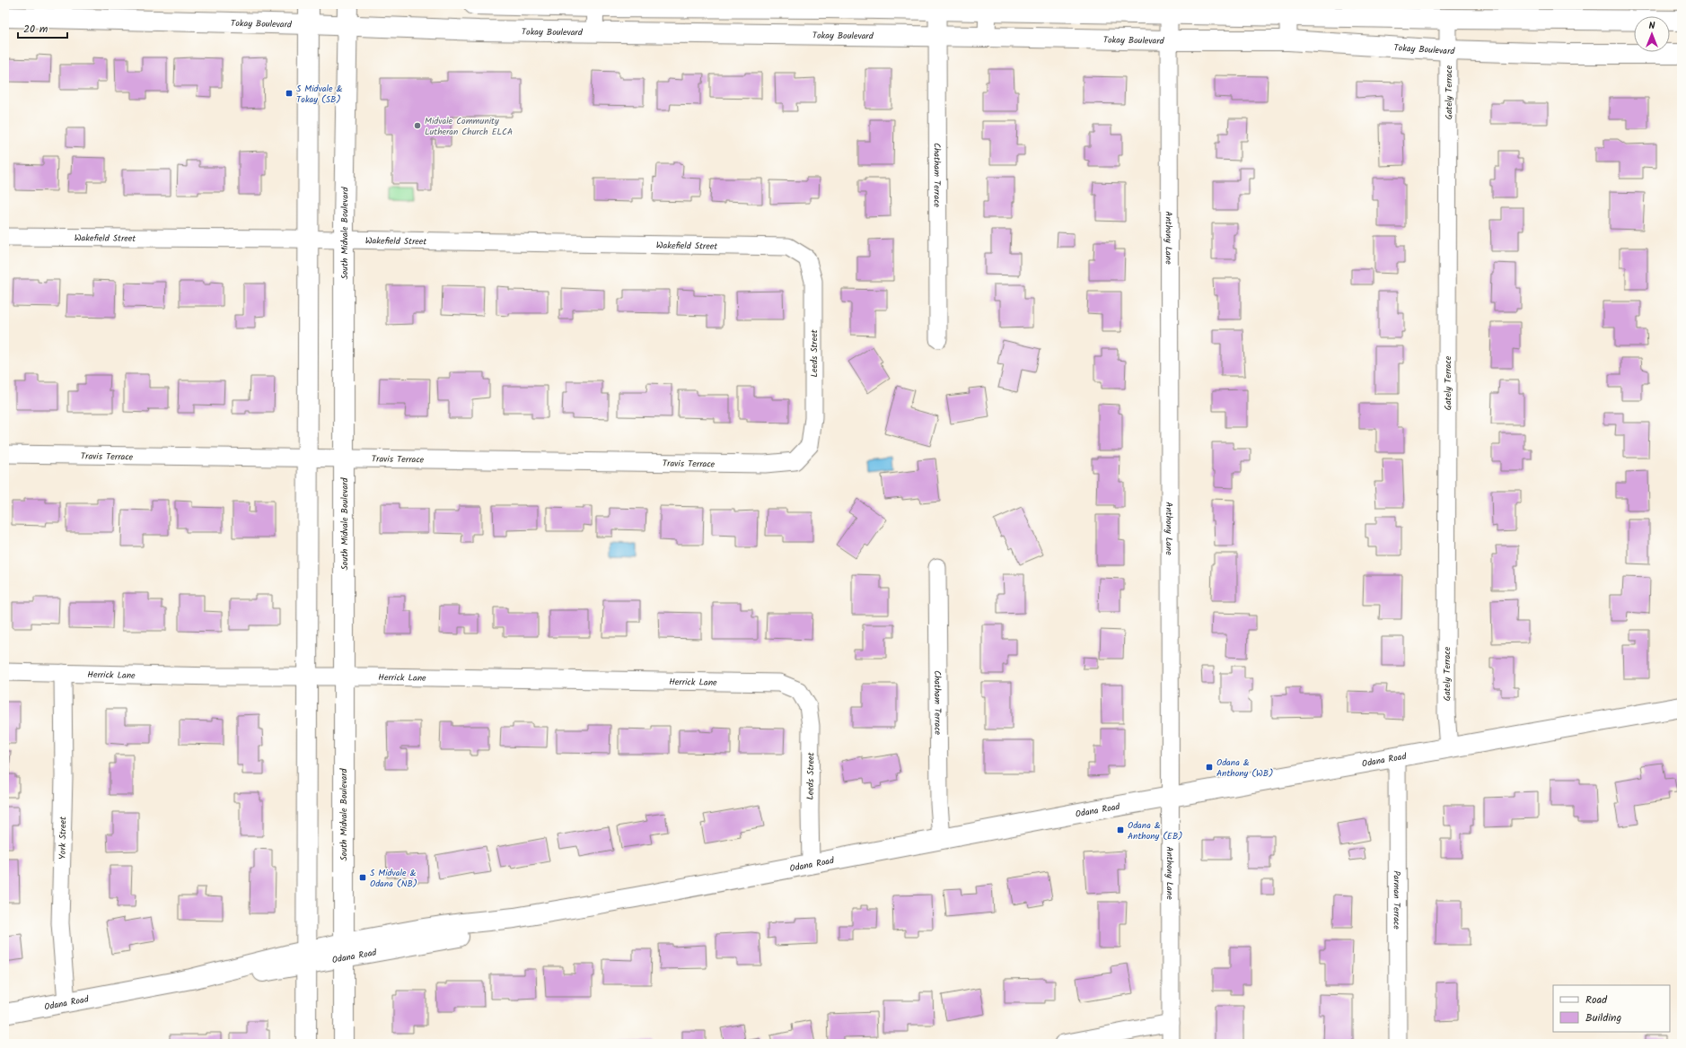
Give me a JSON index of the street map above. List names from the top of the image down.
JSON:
{
  "streets": {
    "street": [
      "Tokay Boulevard",
      "Gately Terrace",
      "Chatham Terrace",
      "South Midvale Boulevard",
      "Wakefield Street",
      "Anthony Lane",
      "Leeds Street",
      "Travis Terrace",
      "Herrick Lane",
      "Odana Road",
      "York Street",
      "Parman Terrace"
    ]
  },
  "crossings": [
    ["Tokay Boulevard", "Gately Terrace"],
    ["Tokay Boulevard", "Chatham Terrace"],
    ["Tokay Boulevard", "South Midvale Boulevard"],
    ["Tokay Boulevard", "Anthony Lane"],
    ["Gately Terrace", "Odana Road"],
    ["Chatham Terrace", "Odana Road"],
    ["South Midvale Boulevard", "Wakefield Street"],
    ["South Midvale Boulevard", "Travis Terrace"],
    ["South Midvale Boulevard", "Herrick Lane"],
    ["South Midvale Boulevard", "Odana Road"],
    ["Wakefield Street", "Leeds Street"],
    ["Anthony Lane", "Odana Road"],
    ["Leeds Street", "Travis Terrace"],
    ["Leeds Street", "Herrick Lane"],
    ["Leeds Street", "Odana Road"],
    ["Herrick Lane", "York Street"],
    ["Odana Road", "York Street"],
    ["Odana Road", "Parman Terrace"]
  ],
  "places": {
    "transit": [
      "S Midvale & Tokay (SB)",
      "Odana & Anthony (WB)",
      "Odana & Anthony (EB)",
      "S Midvale & Odana (NB)"
    ],
    "other": ["Midvale Community Lutheran Church ELCA"]
  },
  "legend": ["Road", "Building"],
  "scale_bar": "20 m",
  "north": "top"
}
